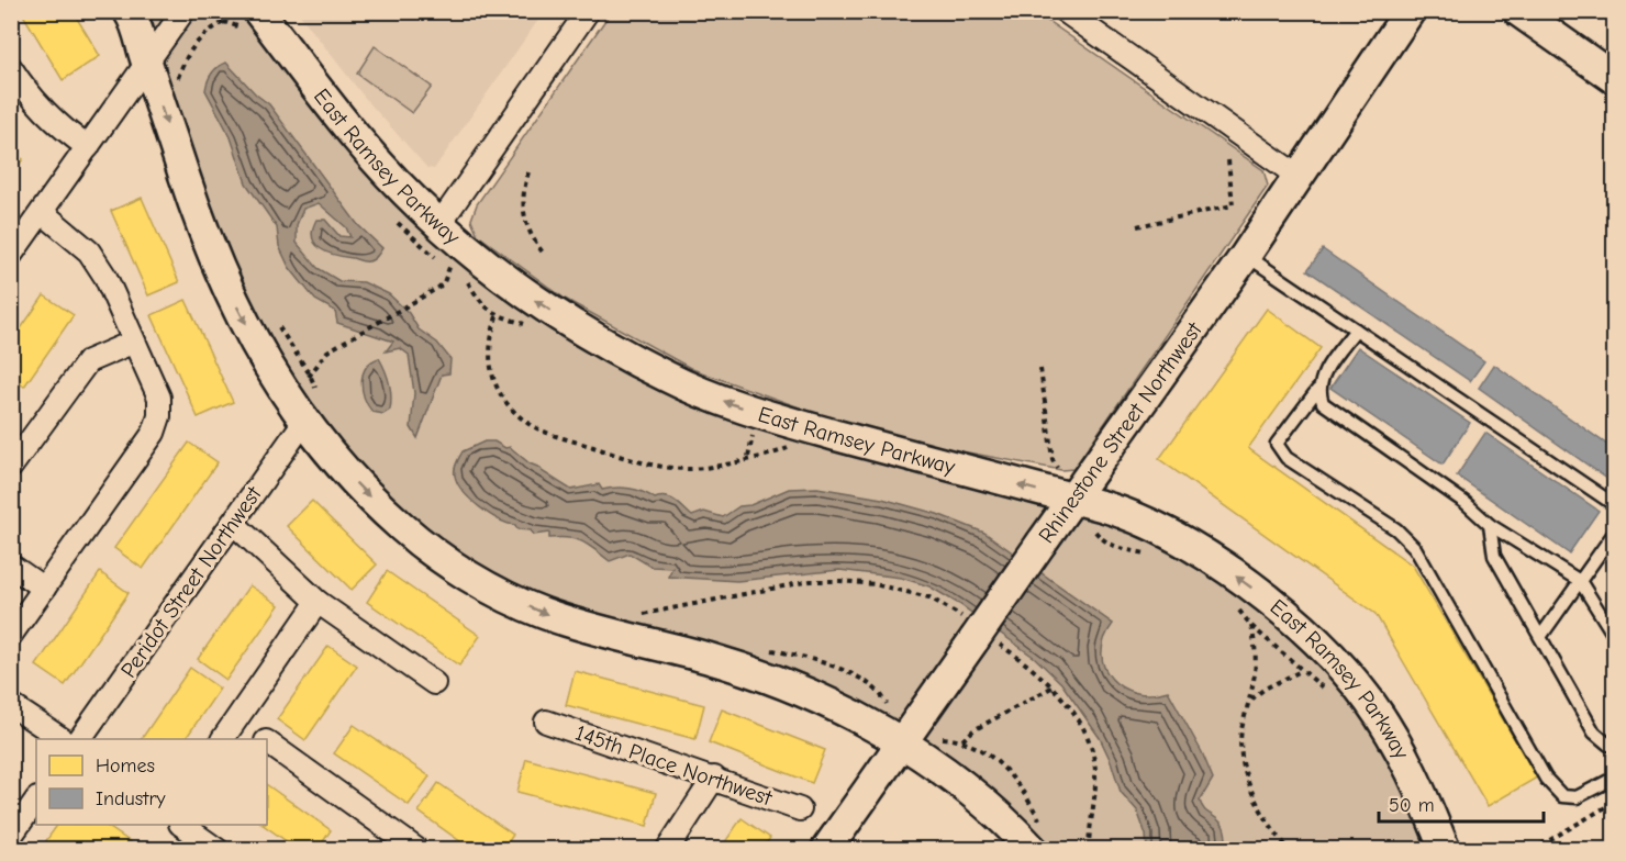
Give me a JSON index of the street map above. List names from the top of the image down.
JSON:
{
  "streets": {
    "street": [
      "East Ramsey Parkway",
      "Rhinestone Street Northwest",
      "Peridot Street Northwest",
      "145th Place Northwest"
    ]
  },
  "crossings": [
    ["East Ramsey Parkway", "Rhinestone Street Northwest"]
  ],
  "legend": ["Homes", "Industry"],
  "scale_bar": "50 m"
}
